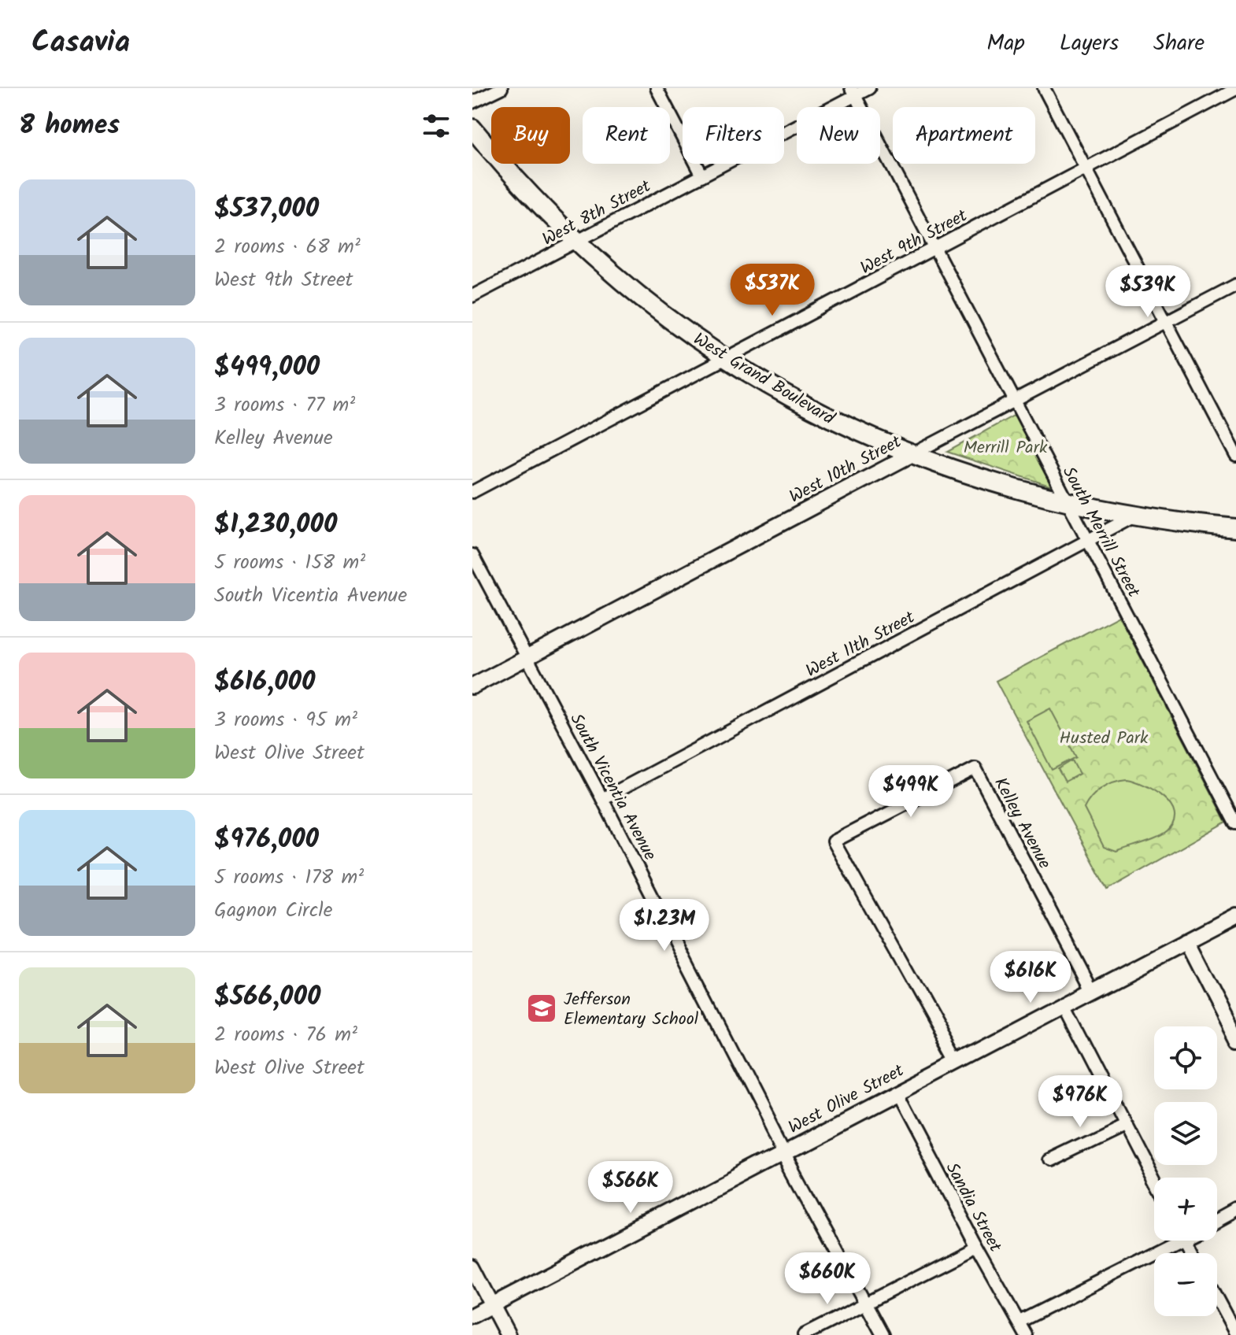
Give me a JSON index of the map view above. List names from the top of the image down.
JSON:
{
  "streets": {
    "main road": ["West Grand Boulevard"],
    "street": [
      "West 8th Street",
      "West 9th Street",
      "West 10th Street",
      "South Merrill Street",
      "West 11th Street",
      "South Vicentia Avenue",
      "Kelley Avenue",
      "West Olive Street",
      "Sandia Street"
    ]
  },
  "crossings": [
    ["West 8th Street", "West Grand Boulevard"],
    ["West 8th Street", "South Merrill Street"],
    ["West 9th Street", "West Grand Boulevard"],
    ["West 9th Street", "South Merrill Street"],
    ["West Grand Boulevard", "West 10th Street"],
    ["West Grand Boulevard", "South Merrill Street"],
    ["West Grand Boulevard", "West 11th Street"],
    ["West 10th Street", "South Merrill Street"],
    ["West 10th Street", "South Vicentia Avenue"],
    ["South Merrill Street", "West 11th Street"],
    ["West 11th Street", "South Vicentia Avenue"],
    ["South Vicentia Avenue", "West Olive Street"],
    ["Kelley Avenue", "West Olive Street"],
    ["West Olive Street", "Sandia Street"]
  ],
  "parks": ["Merrill Park", "Husted Park"],
  "places": {
    "school or university": ["Jefferson Elementary School"]
  },
  "page": {
    "header": "Casavia",
    "nav": ["Map", "Layers", "Share"],
    "heading": "8 homes",
    "chip": [
      "Buy",
      "Rent",
      "Filters",
      "New",
      "Apartment"
    ],
    "list": [
      {
        "name": "$537,000",
        "note": "2 rooms · 68 m² · West 9th Street"
      },
      {
        "name": "$499,000",
        "note": "3 rooms · 77 m² · Kelley Avenue"
      },
      {
        "name": "$1,230,000",
        "note": "5 rooms · 158 m² · South Vicentia Avenue"
      },
      {
        "name": "$616,000",
        "note": "3 rooms · 95 m² · West Olive Street"
      },
      {
        "name": "$976,000",
        "note": "5 rooms · 178 m² · Gagnon Circle"
      },
      {
        "name": "$566,000",
        "note": "2 rooms · 76 m² · West Olive Street"
      }
    ],
    "price": [
      "$537K",
      "$539K",
      "$499K",
      "$1.23M",
      "$616K",
      "$976K",
      "$566K",
      "$660K"
    ],
    "map_buttons": ["+", "−"]
  }
}
